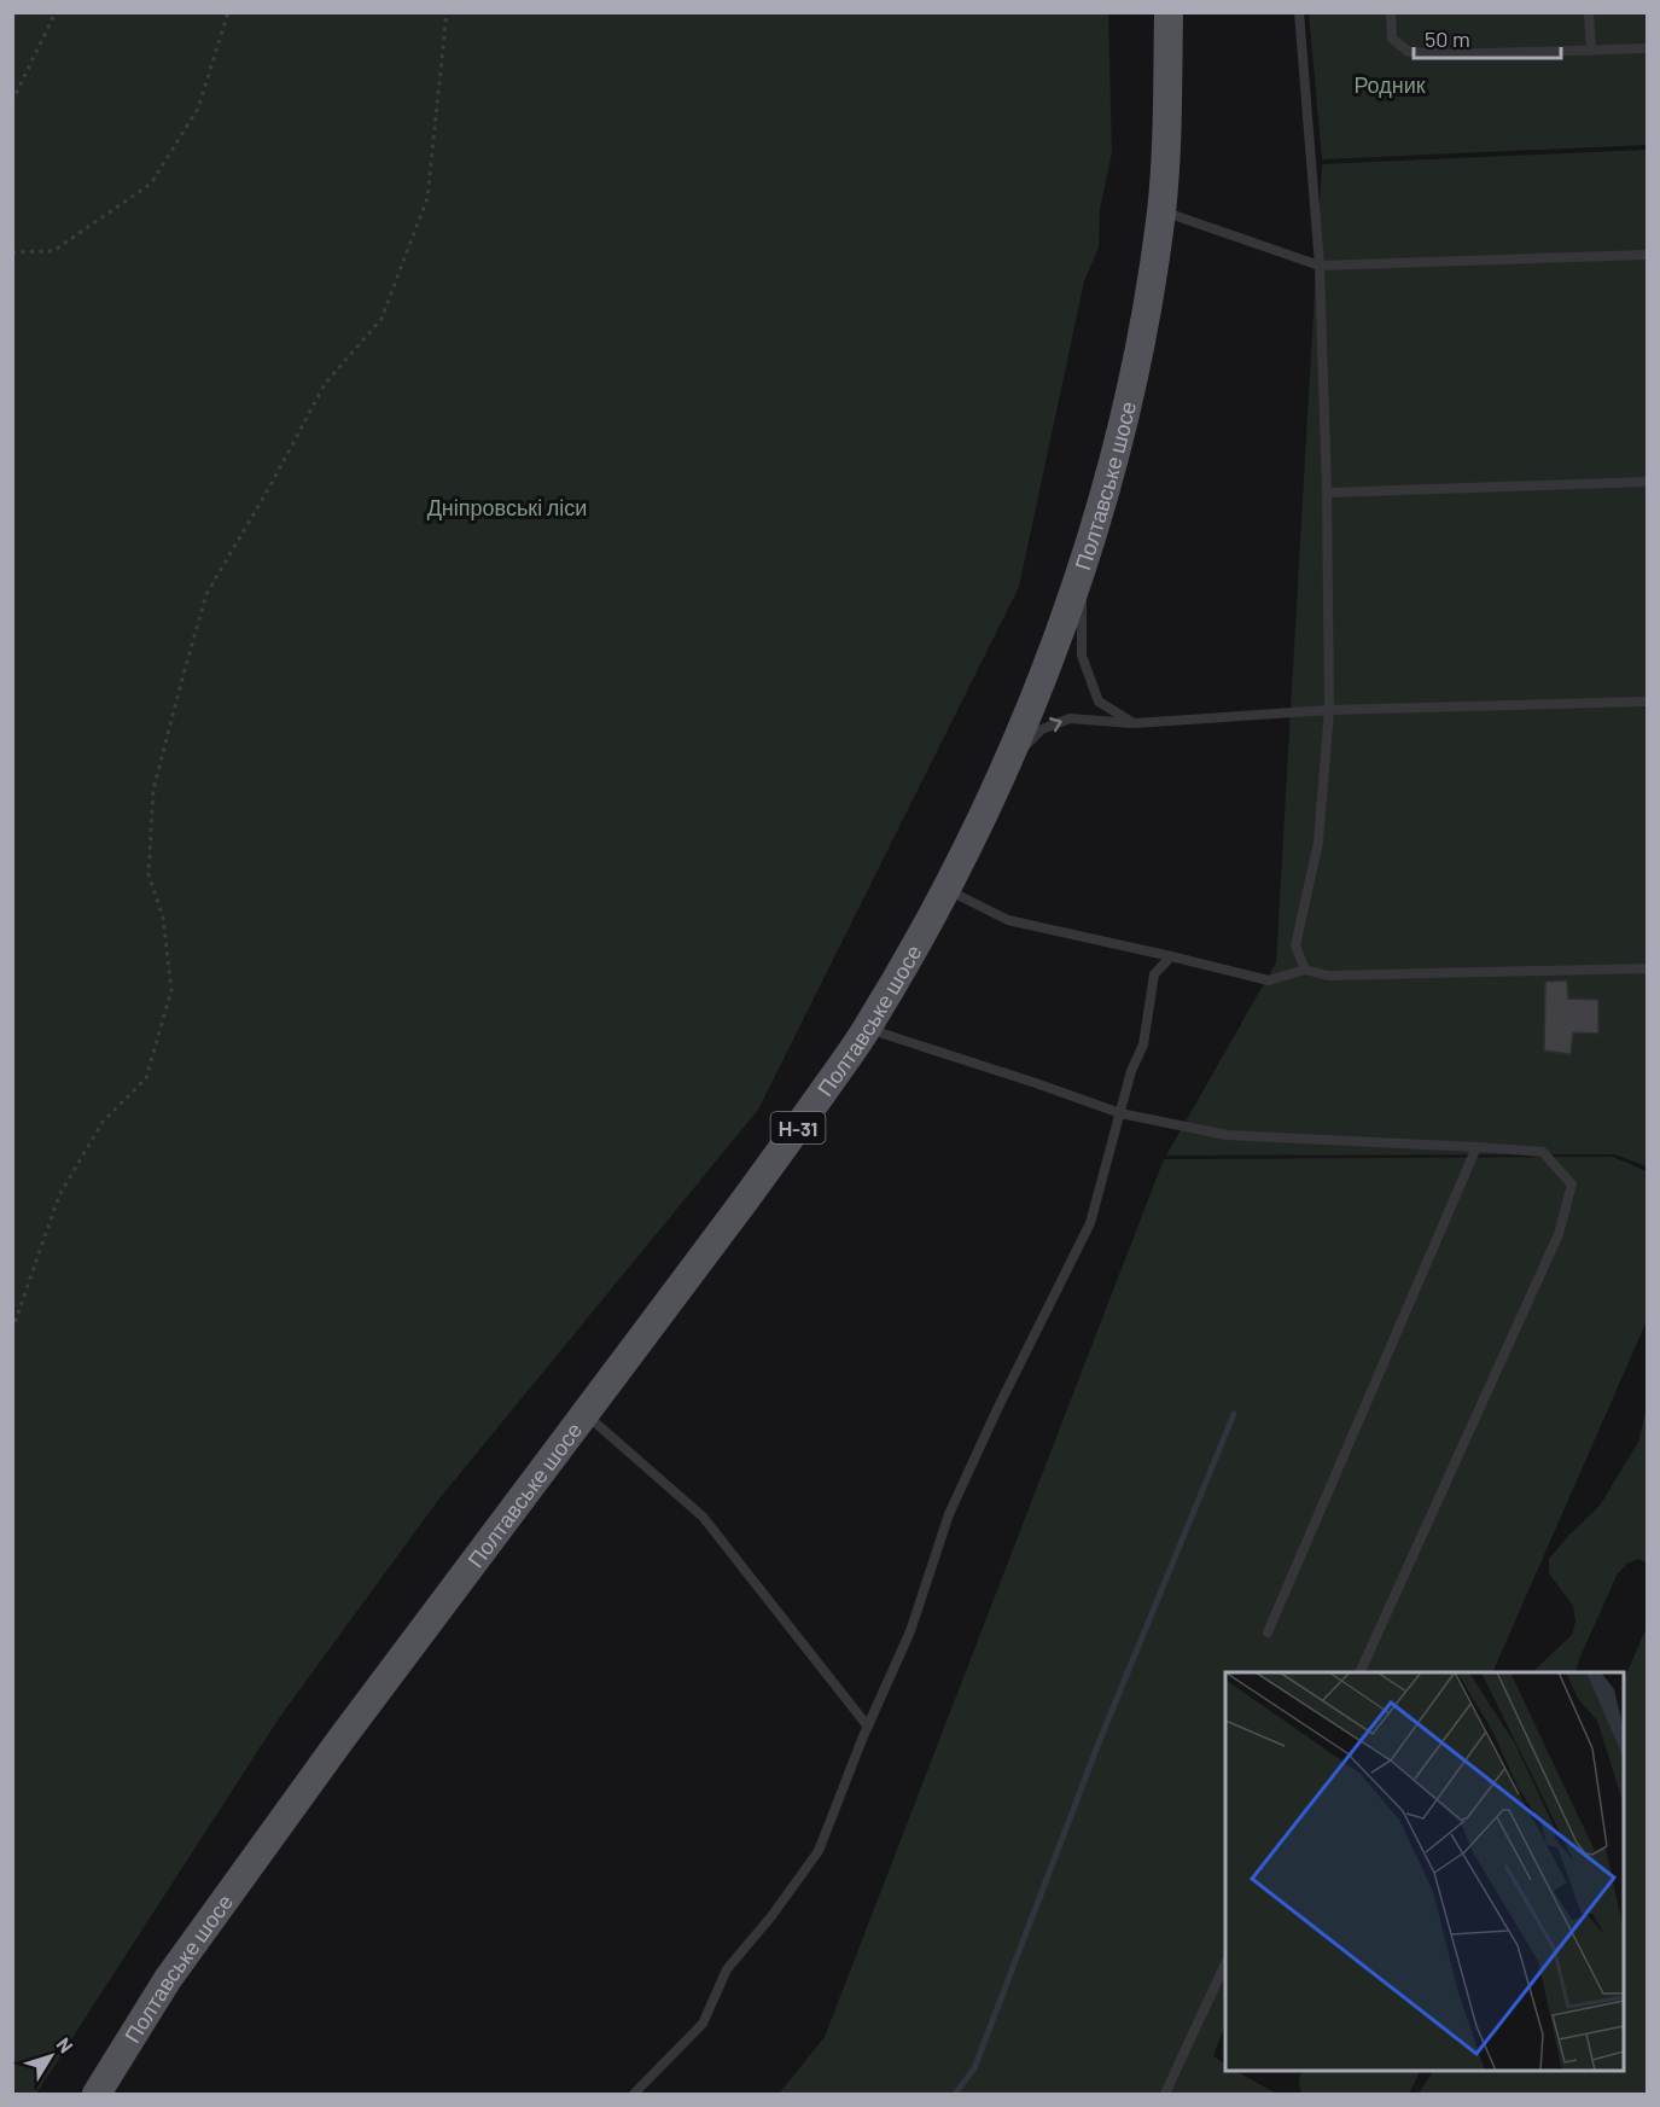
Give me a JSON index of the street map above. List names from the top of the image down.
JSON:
{
  "streets": {
    "main road": ["Полтавське шосе", "Н-31"]
  },
  "parks": ["Родник", "Дніпровські ліси"],
  "scale_bar": "50 m",
  "north": "top right"
}
